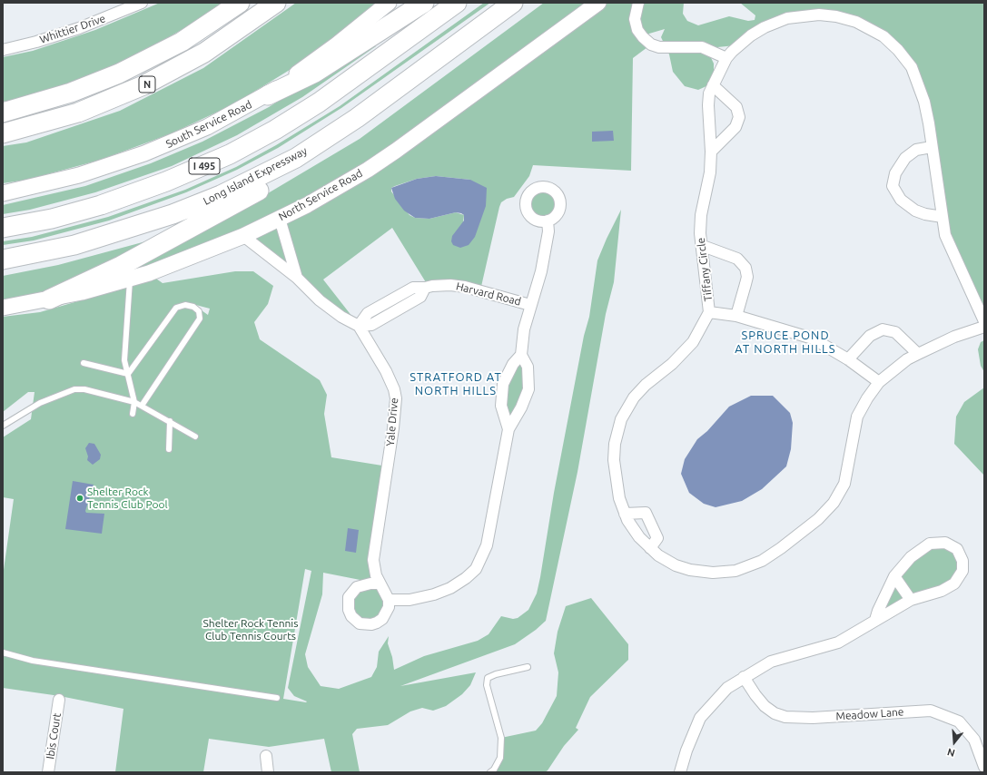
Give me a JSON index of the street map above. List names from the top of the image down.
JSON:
{
  "streets": {
    "highway": ["N", "I 495", "Long Island Expressway"],
    "main road": ["South Service Road", "North Service Road"],
    "street": [
      "Whittier Drive",
      "Tiffany Circle",
      "Harvard Road",
      "Yale Drive",
      "Meadow Lane",
      "Ibis Court"
    ]
  },
  "crossings": [
    ["Harvard Road", "Yale Drive"]
  ],
  "districts": ["SPRUCE POND AT NORTH HILLS", "STRATFORD AT NORTH HILLS"],
  "parks": ["Shelter Rock Tennis Club Tennis Courts"],
  "places": ["Shelter Rock Tennis Club Pool"],
  "north": "bottom"
}
